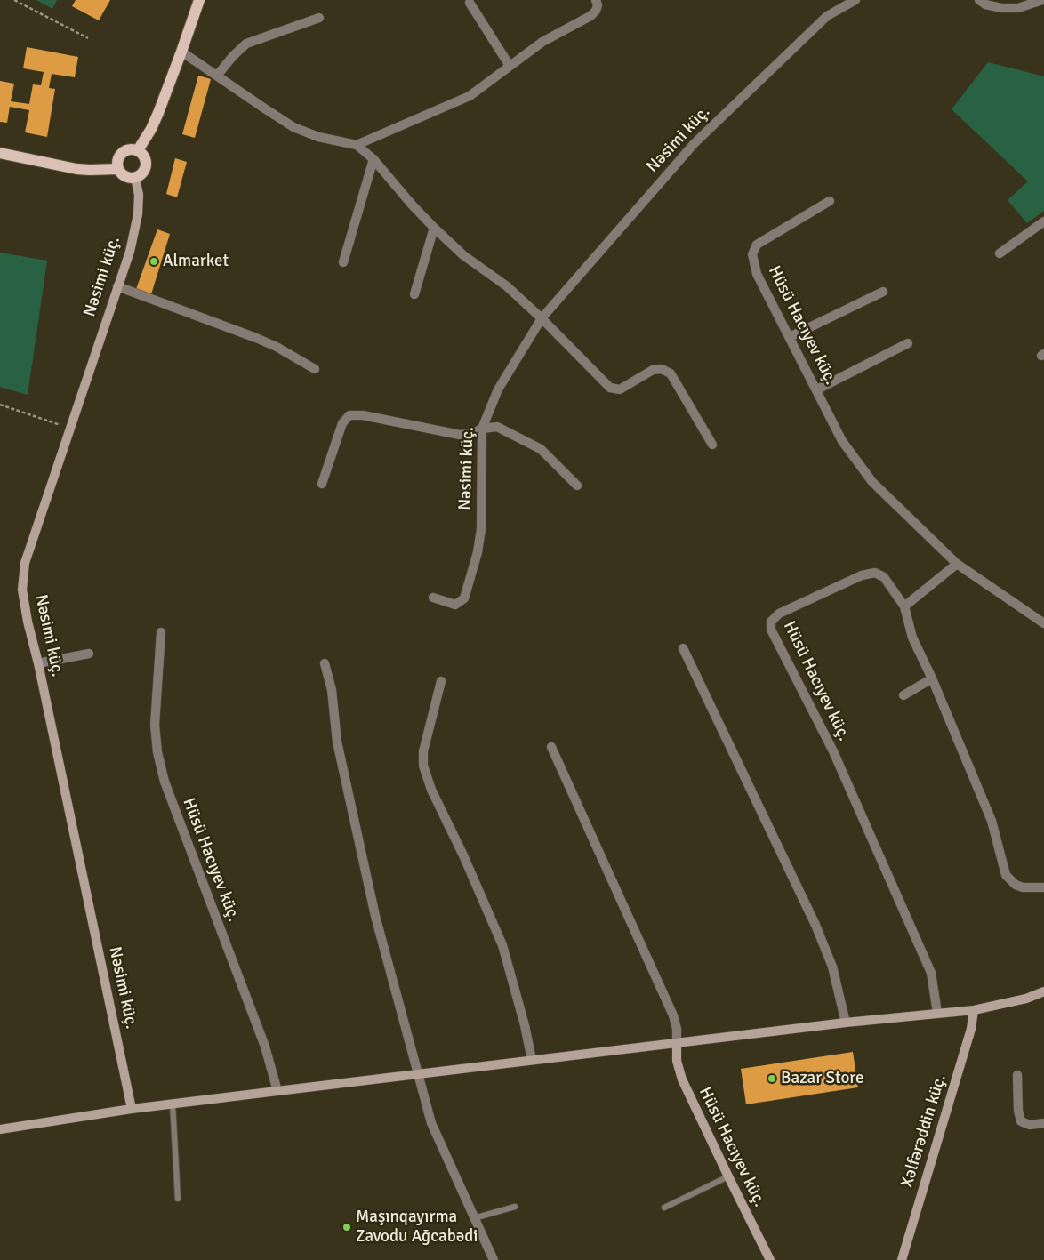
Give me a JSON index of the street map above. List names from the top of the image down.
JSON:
{
  "streets": {
    "street": ["Nəsimi küç.", "Hüsü Hacıyev küç.", "Xəlfərəddin küç."]
  },
  "places": ["Almarket", "Bazar Store", "Maşınqayırma Zavodu Ağcabədi"]
}
